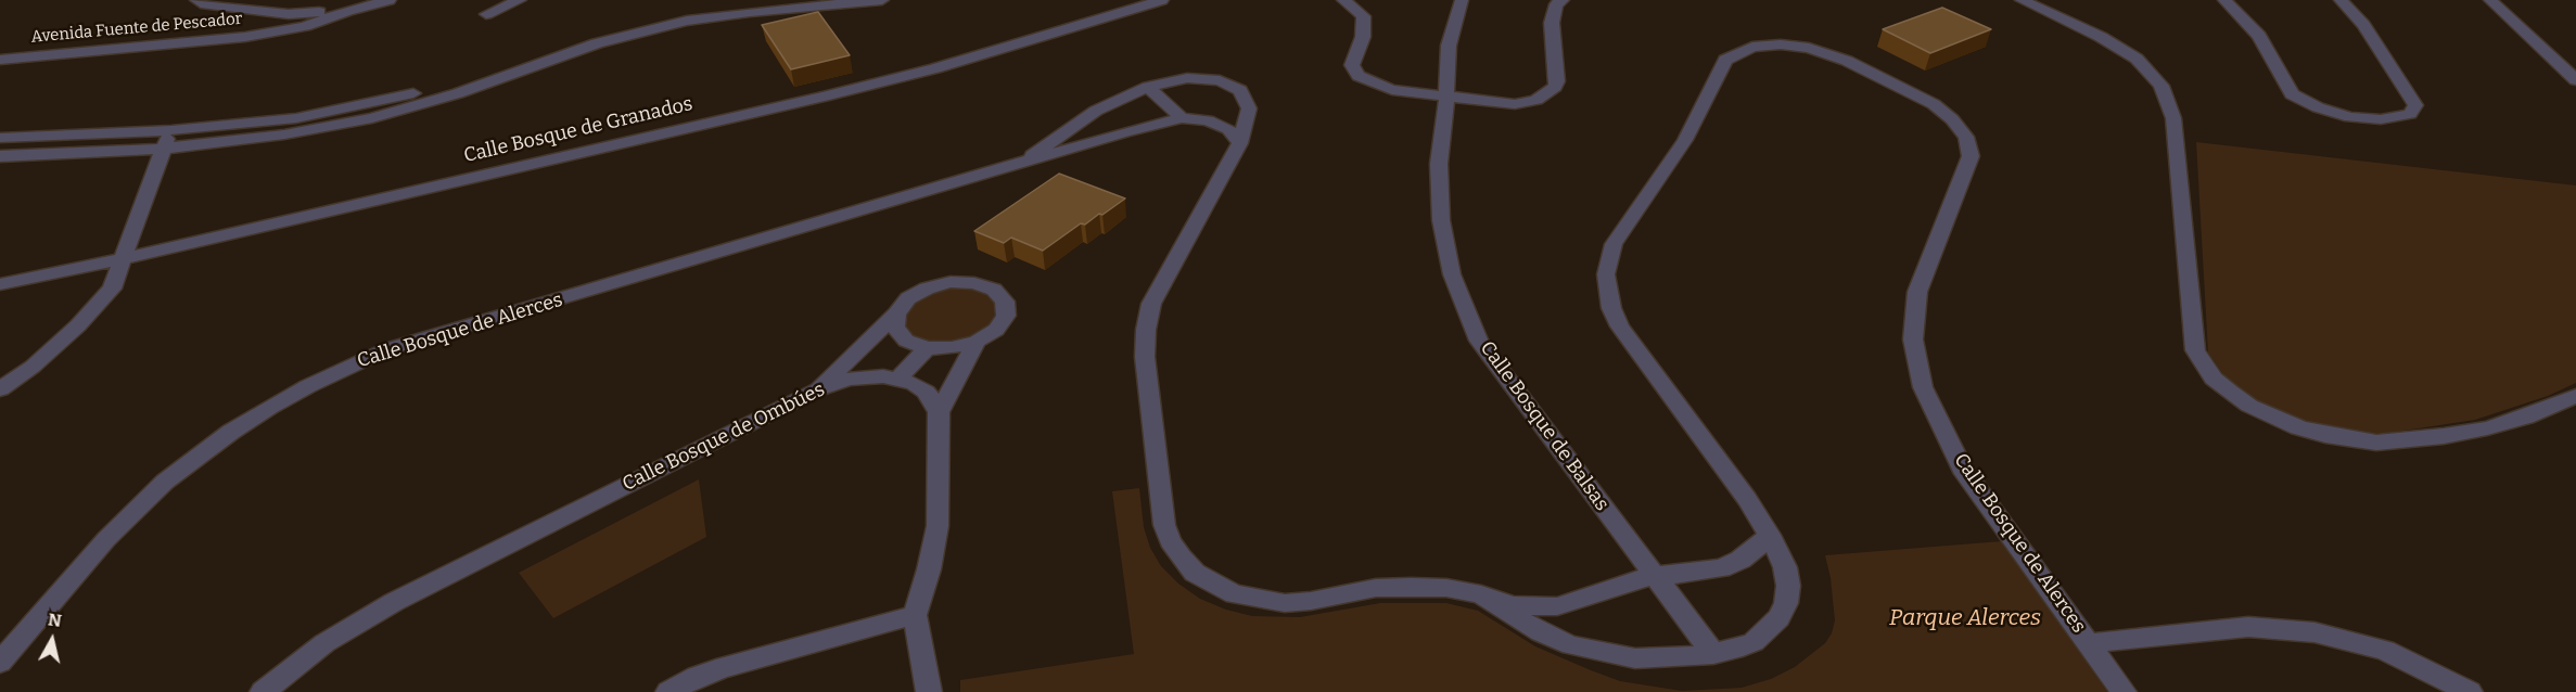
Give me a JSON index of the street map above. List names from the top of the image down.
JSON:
{
  "streets": {
    "street": [
      "Avenida Fuente de Pescador",
      "Calle Bosque de Granados",
      "Calle Bosque de Alerces",
      "Calle Bosque de Balsas",
      "Calle Bosque de Ombúes"
    ]
  },
  "crossings": [
    ["Calle Bosque de Alerces", "Calle Bosque de Balsas"]
  ],
  "parks": ["Parque Alerces"],
  "north": "top"
}
